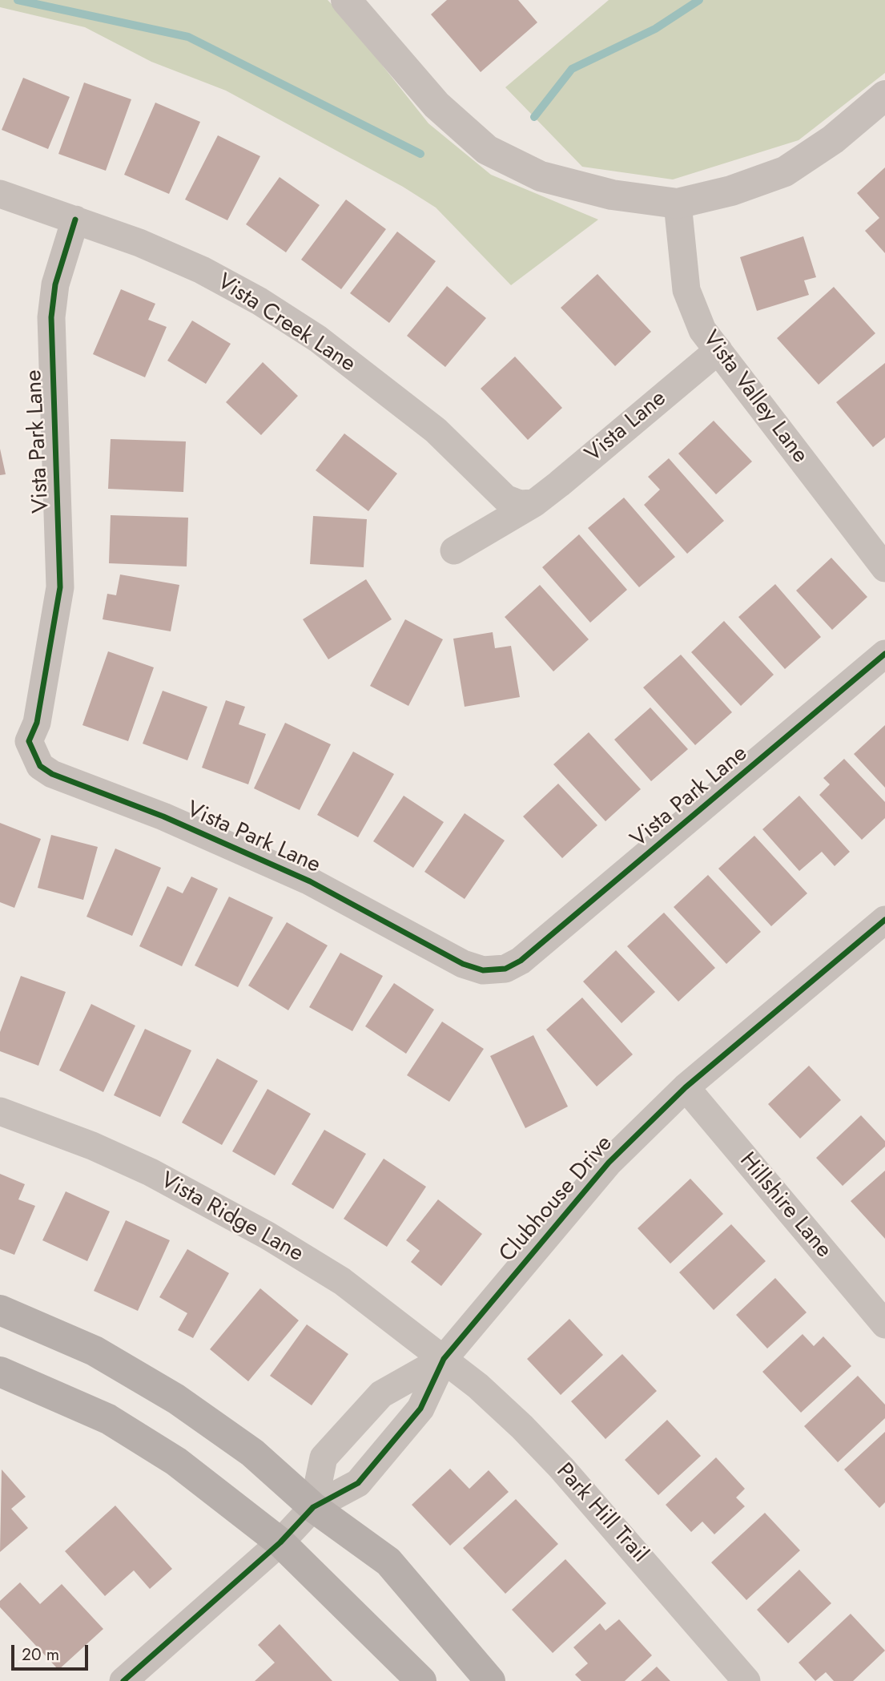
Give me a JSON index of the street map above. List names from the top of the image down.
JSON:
{
  "streets": {
    "street": [
      "Vista Creek Lane",
      "Vista Valley Lane",
      "Vista Lane",
      "Vista Park Lane",
      "Clubhouse Drive",
      "Hillshire Lane",
      "Vista Ridge Lane",
      "Park Hill Trail"
    ]
  },
  "crossings": [
    ["Vista Creek Lane", "Vista Lane"],
    ["Vista Creek Lane", "Vista Park Lane"],
    ["Vista Valley Lane", "Vista Lane"],
    ["Clubhouse Drive", "Hillshire Lane"],
    ["Clubhouse Drive", "Vista Ridge Lane"],
    ["Clubhouse Drive", "Park Hill Trail"],
    ["Vista Ridge Lane", "Park Hill Trail"]
  ],
  "scale_bar": "20 m"
}
